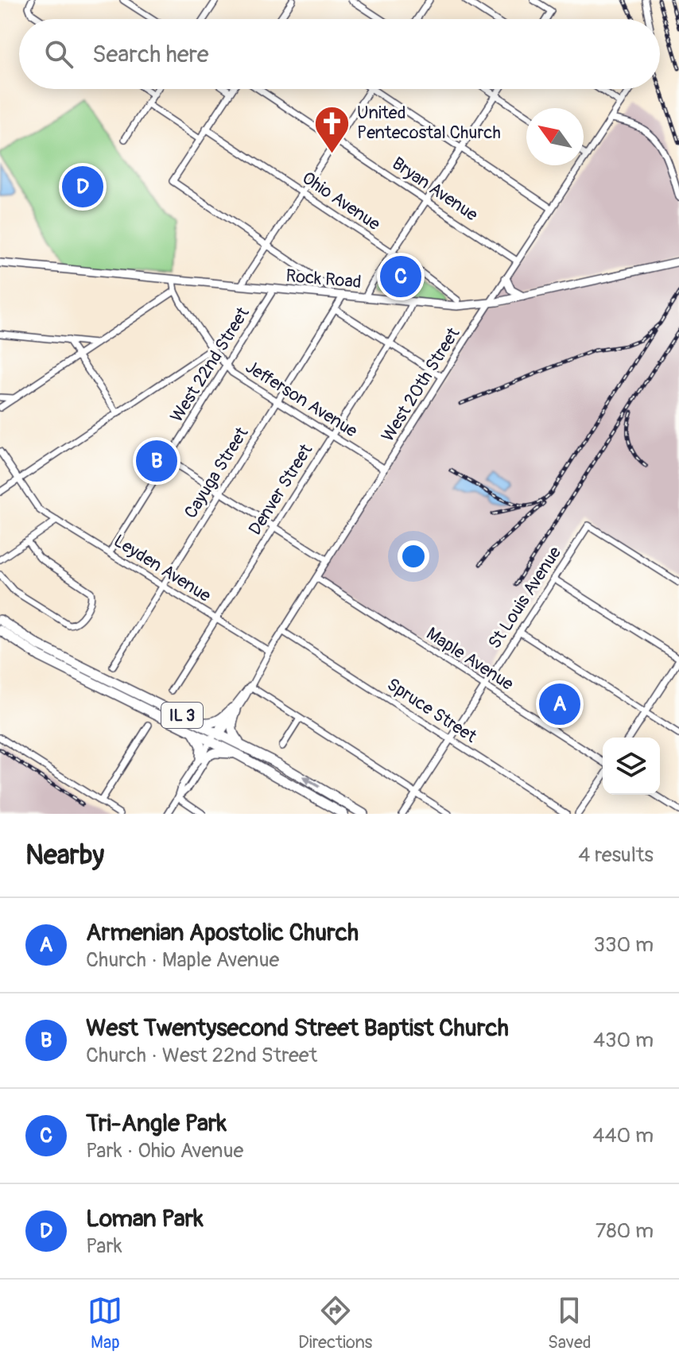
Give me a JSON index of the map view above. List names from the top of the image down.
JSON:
{
  "streets": {
    "highway": ["IL 3"],
    "main road": ["Rock Road"],
    "street": [
      "Bryan Avenue",
      "Ohio Avenue",
      "West 22nd Street",
      "West 20th Street",
      "Jefferson Avenue",
      "Cayuga Street",
      "Denver Street",
      "Leyden Avenue",
      "St Louis Avenue",
      "Maple Avenue",
      "Spruce Street"
    ]
  },
  "crossings": [
    ["Bryan Avenue", "West 22nd Street"],
    ["Bryan Avenue", "West 20th Street"],
    ["Ohio Avenue", "West 22nd Street"],
    ["Rock Road", "West 22nd Street"],
    ["Rock Road", "West 20th Street"],
    ["Rock Road", "Jefferson Avenue"],
    ["Rock Road", "Cayuga Street"],
    ["Rock Road", "Denver Street"],
    ["West 22nd Street", "Jefferson Avenue"],
    ["West 22nd Street", "Leyden Avenue"],
    ["West 20th Street", "Jefferson Avenue"],
    ["West 20th Street", "Leyden Avenue"],
    ["West 20th Street", "Maple Avenue"],
    ["West 20th Street", "Spruce Street"],
    ["West 20th Street", "IL 3"],
    ["Jefferson Avenue", "Cayuga Street"],
    ["Jefferson Avenue", "Denver Street"],
    ["Cayuga Street", "Leyden Avenue"],
    ["Denver Street", "Leyden Avenue"],
    ["St Louis Avenue", "Maple Avenue"],
    ["St Louis Avenue", "Spruce Street"]
  ],
  "places": {
    "church": ["United Pentecostal Church"]
  },
  "north": "top left",
  "page": {
    "search": "Search here",
    "pins": [
      "D",
      "C",
      "B",
      "A"
    ],
    "heading": ["Nearby", "4 results"],
    "list": [
      {
        "mark": "A",
        "name": "Armenian Apostolic Church",
        "note": "Church · Maple Avenue",
        "value": "330 m"
      },
      {
        "mark": "B",
        "name": "West Twentysecond Street Baptist Church",
        "note": "Church · West 22nd Street",
        "value": "430 m"
      },
      {
        "mark": "C",
        "name": "Tri-Angle Park",
        "note": "Park · Ohio Avenue",
        "value": "440 m"
      },
      {
        "mark": "D",
        "name": "Loman Park",
        "note": "Park",
        "value": "780 m"
      }
    ],
    "nav": ["Map", "Directions", "Saved"]
  }
}
